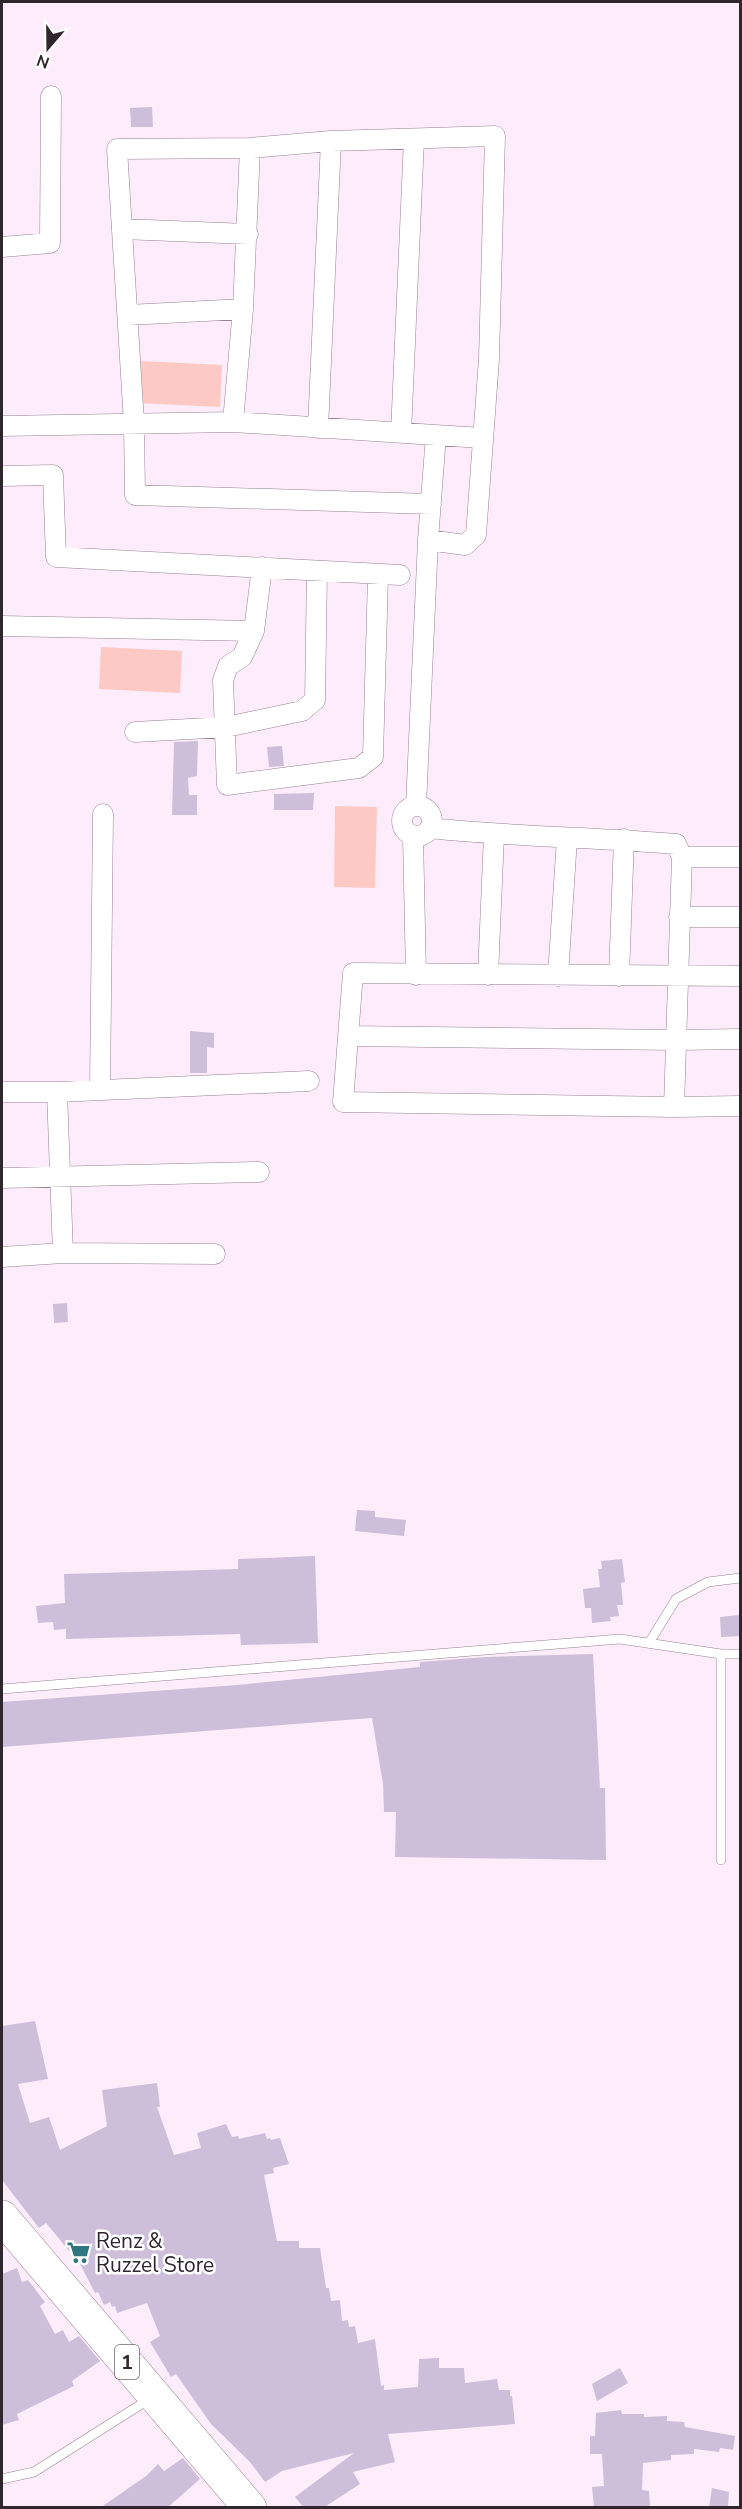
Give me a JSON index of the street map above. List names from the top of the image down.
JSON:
{
  "streets": {
    "highway": ["1"]
  },
  "places": {
    "supermarket": ["Renz & Ruzzel Store"]
  },
  "north": "bottom"
}
